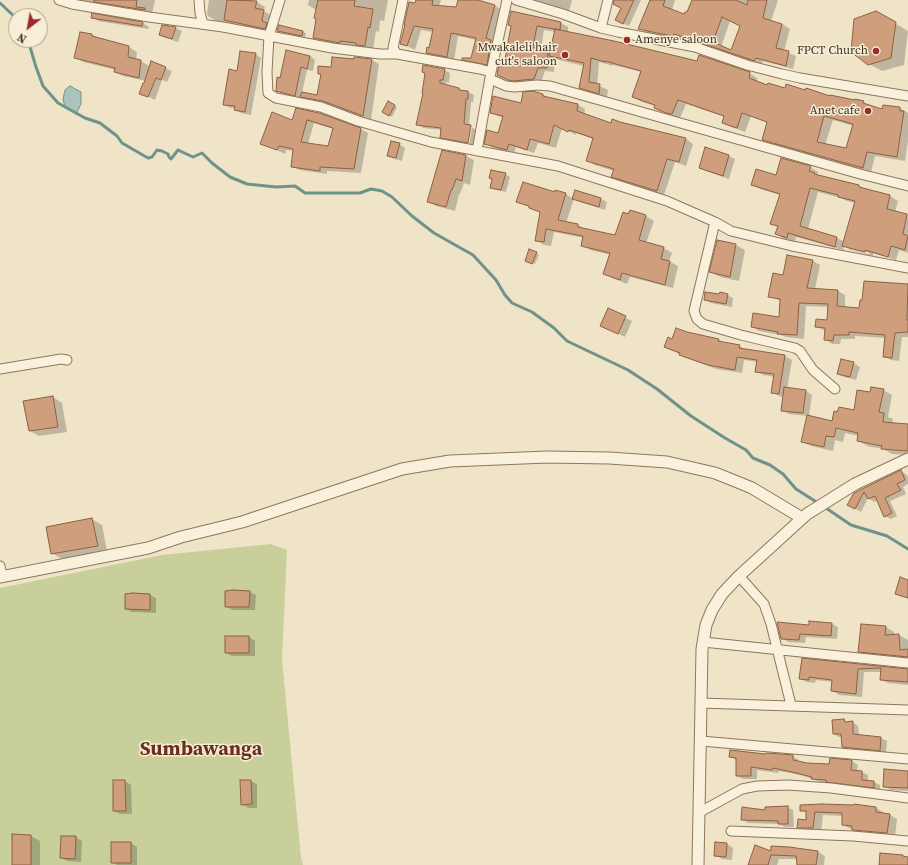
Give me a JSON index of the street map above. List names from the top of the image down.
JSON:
{
  "districts": ["Sumbawanga"],
  "places": [
    "Amenye saloon",
    "FPCT Church",
    "Mwakaleli hair cut's saloon",
    "Anet cafe"
  ],
  "north": "bottom left"
}
